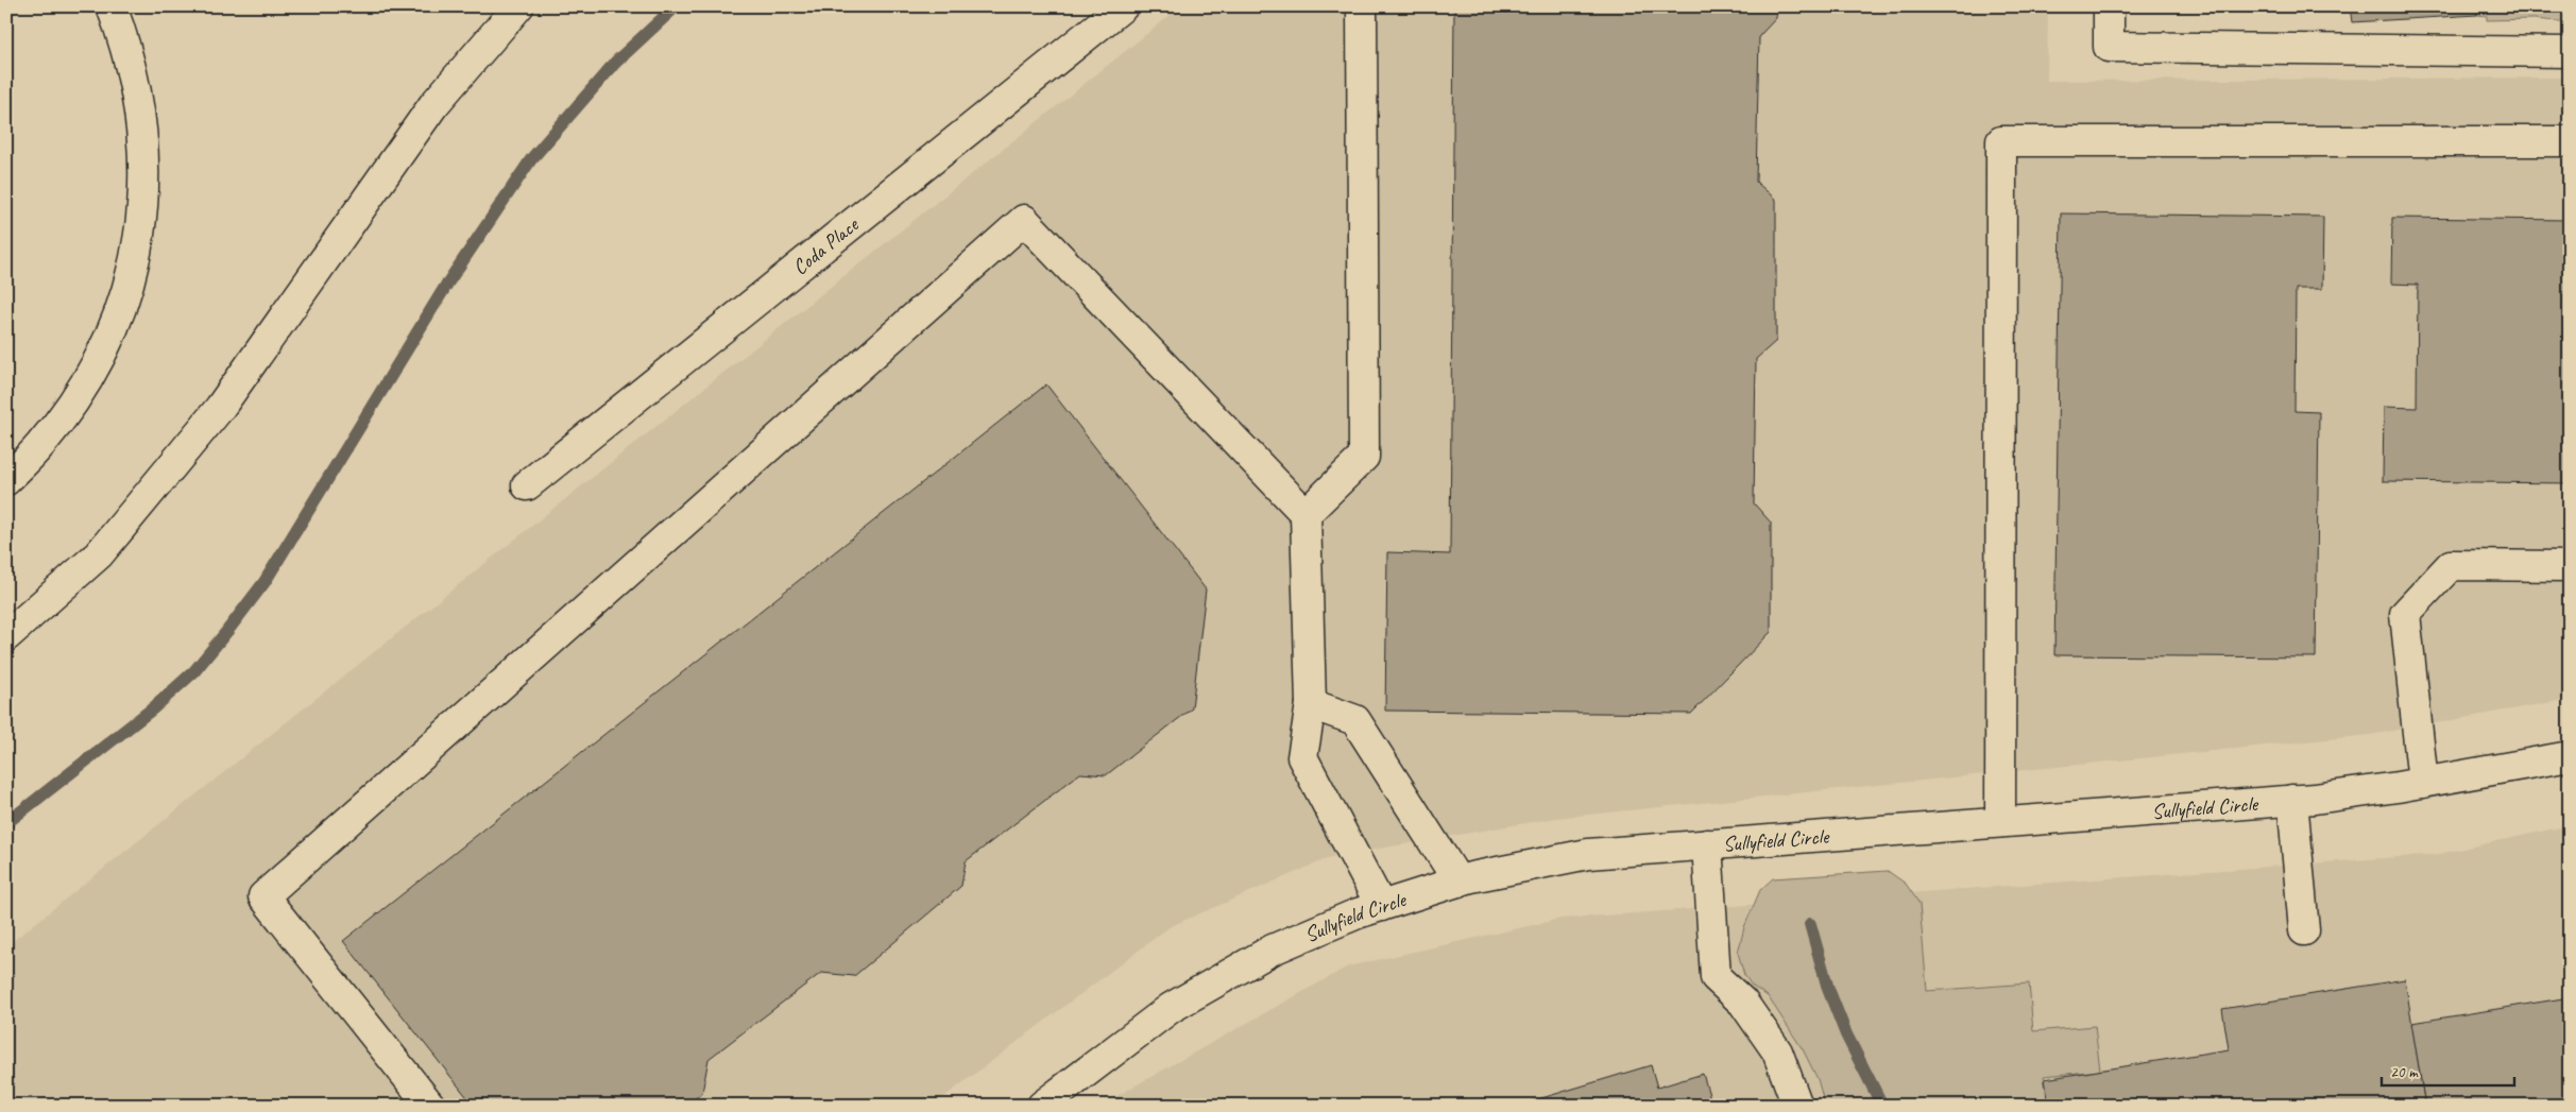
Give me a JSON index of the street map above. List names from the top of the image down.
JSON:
{
  "streets": {
    "main road": ["Coda Place", "Sullyfield Circle"]
  },
  "scale_bar": "20 m"
}
